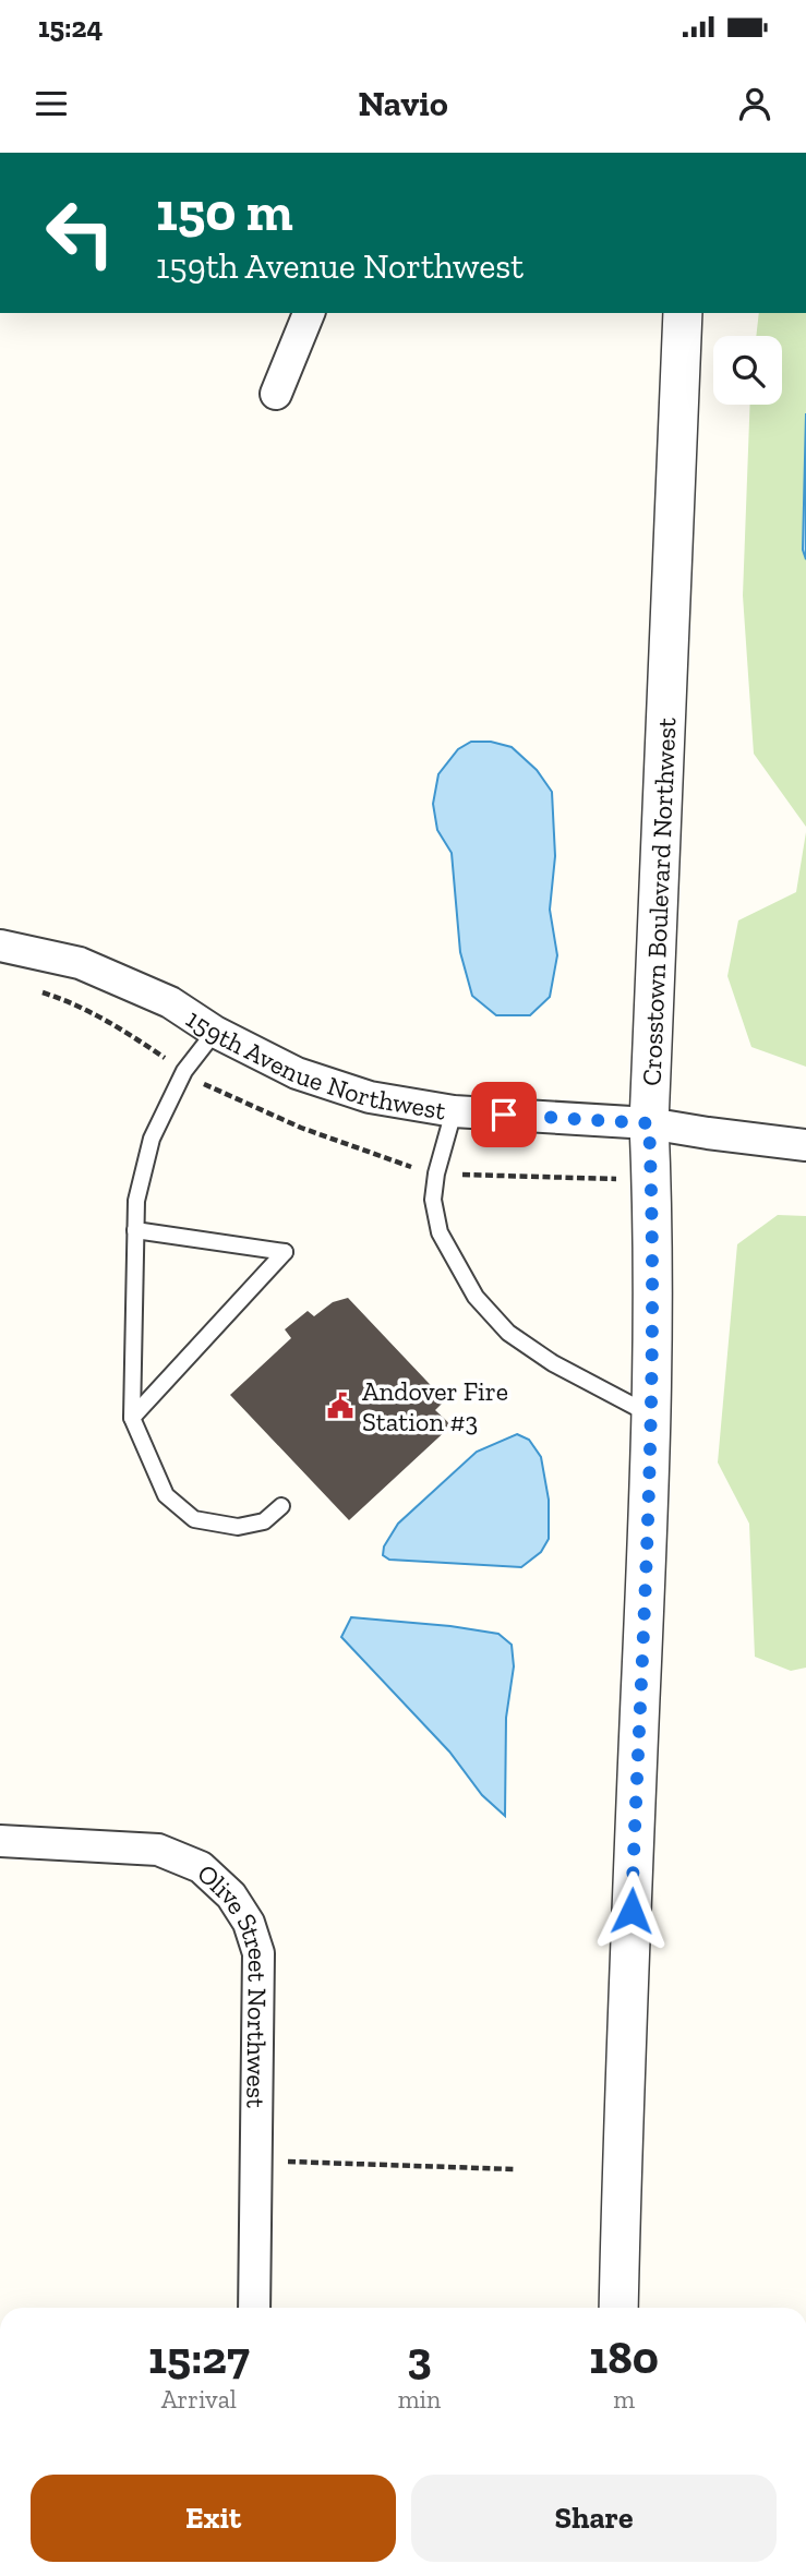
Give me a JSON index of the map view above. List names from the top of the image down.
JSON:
{
  "streets": {
    "street": ["Crosstown Boulevard Northwest", "159th Avenue Northwest", "Olive Street Northwest"]
  },
  "crossings": [
    ["Crosstown Boulevard Northwest", "159th Avenue Northwest"]
  ],
  "places": {
    "public building": ["Andover Fire Station #3"]
  },
  "page": {
    "status": "15:24",
    "header": "Navio",
    "turn": ["150 m", "159th Avenue Northwest"],
    "eta": [
      "15:27",
      "Arrival",
      "3",
      "min",
      "180",
      "m"
    ],
    "buttons": ["Exit", "Share"]
  }
}
